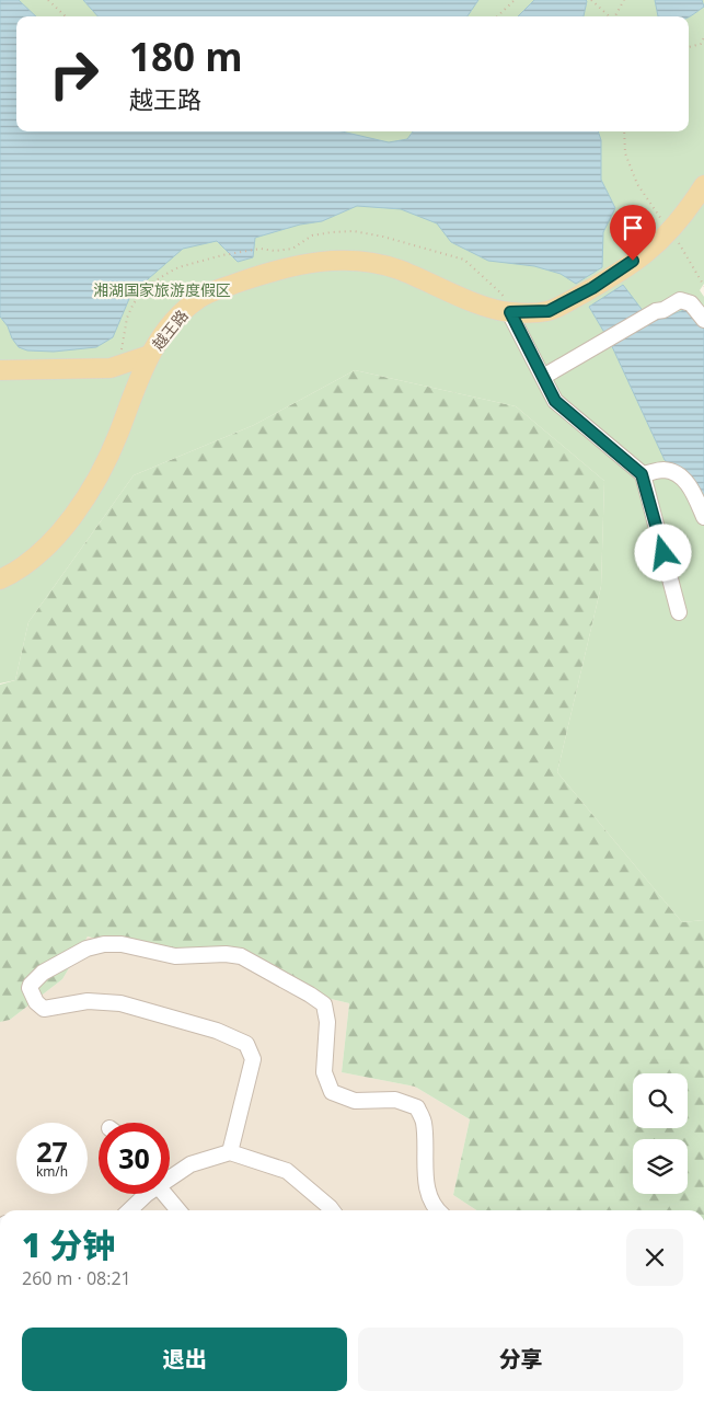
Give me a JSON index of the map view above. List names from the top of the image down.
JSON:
{
  "streets": {
    "main road": ["越王路"]
  },
  "parks": ["湘湖国家旅游度假区"],
  "page": {
    "turn": ["180 m", "越王路"],
    "speed": "27 km/h",
    "limit": "30",
    "heading": ["1 分钟", "260 m · 08:21"],
    "buttons": ["退出", "分享"]
  }
}
